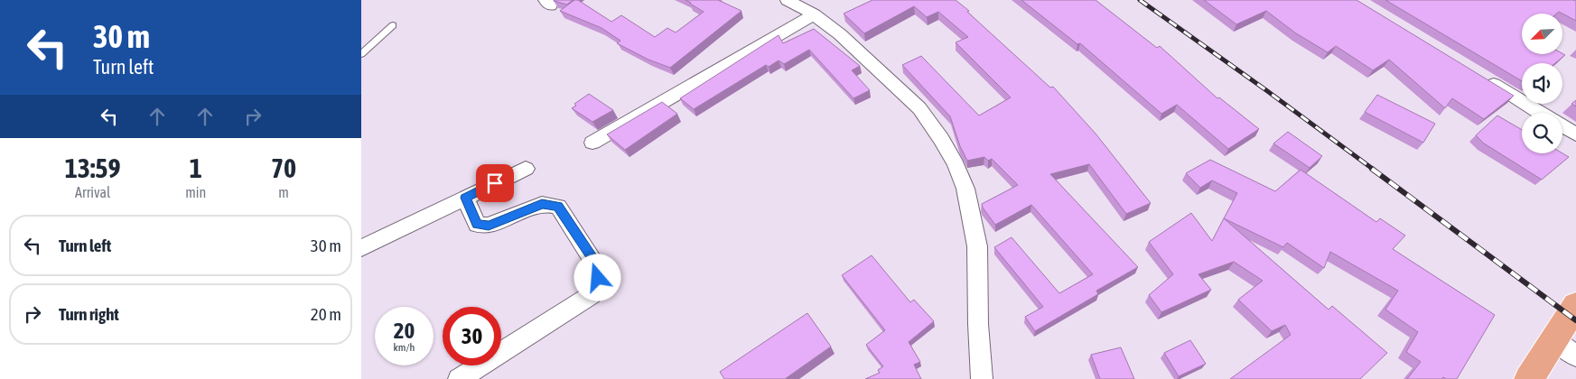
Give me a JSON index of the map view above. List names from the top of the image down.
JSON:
{
  "north": "bottom left",
  "page": {
    "turn": ["30 m", "Turn left"],
    "eta": [
      "13:59",
      "Arrival",
      "1",
      "min",
      "70",
      "m"
    ],
    "list": [
      {
        "name": "Turn left",
        "value": "30 m"
      },
      {
        "name": "Turn right",
        "value": "20 m"
      }
    ],
    "speed": "20 km/h",
    "limit": "30"
  }
}
